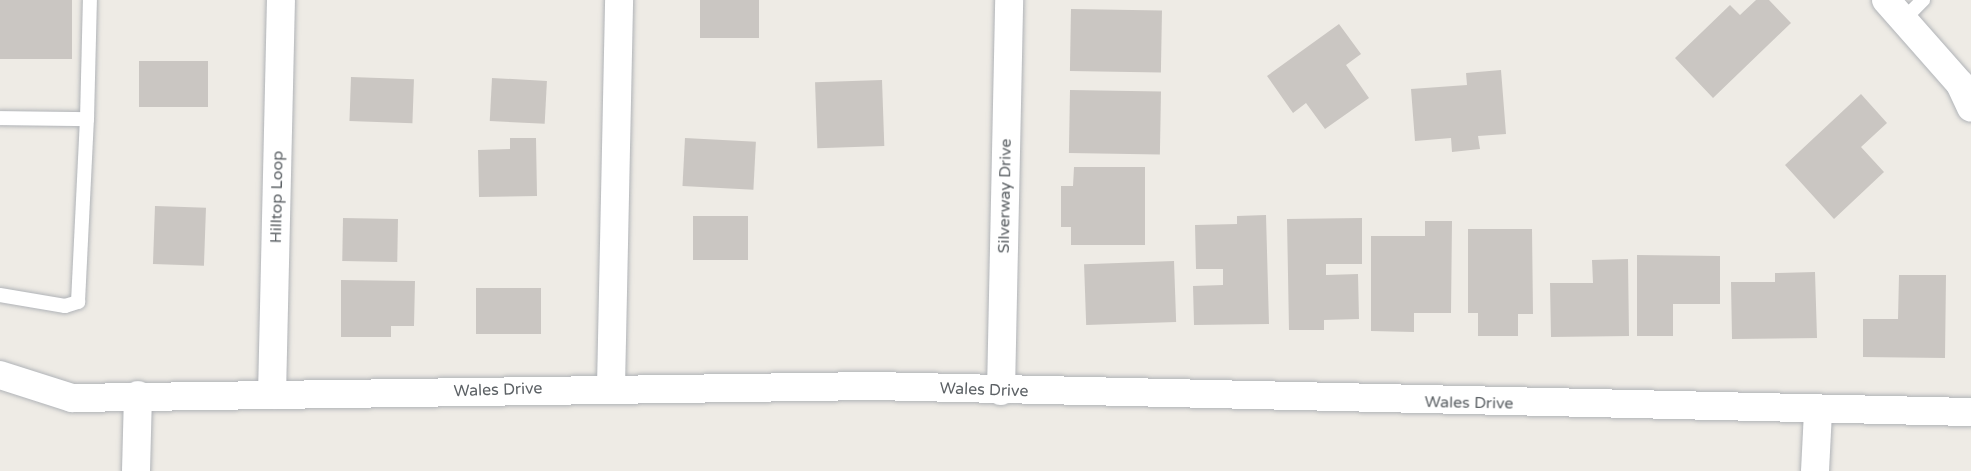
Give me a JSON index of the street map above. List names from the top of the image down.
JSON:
{
  "streets": {
    "street": ["Silverway Drive", "Hilltop Loop", "Wales Drive"]
  },
  "crossings": [
    ["Silverway Drive", "Wales Drive"],
    ["Hilltop Loop", "Wales Drive"]
  ]
}
